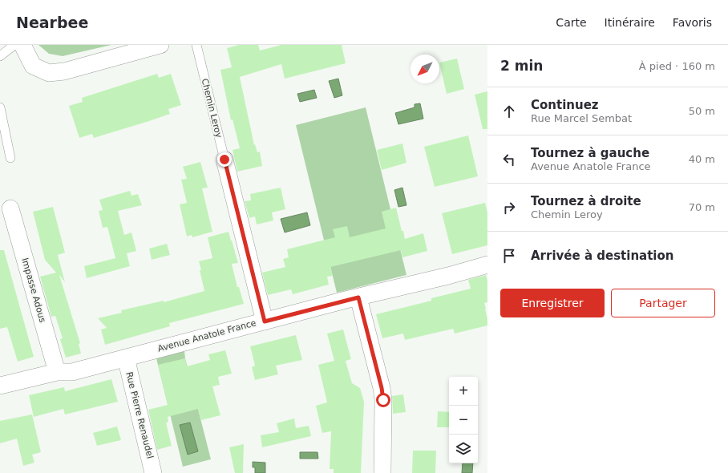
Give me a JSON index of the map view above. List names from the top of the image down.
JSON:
{
  "streets": {
    "street": [
      "Chemin Leroy",
      "Impasse Adous",
      "Avenue Anatole France",
      "Rue Pierre Renaudel"
    ]
  },
  "crossings": [
    ["Chemin Leroy", "Avenue Anatole France"],
    ["Impasse Adous", "Avenue Anatole France"],
    ["Avenue Anatole France", "Rue Pierre Renaudel"]
  ],
  "north": "bottom left",
  "page": {
    "header": "Nearbee",
    "nav": ["Carte", "Itinéraire", "Favoris"],
    "heading": ["2 min", "À pied · 160 m"],
    "list": [
      ["Continuez", "Rue Marcel Sembat", "50 m"],
      ["Tournez à gauche", "Avenue Anatole France", "40 m"],
      ["Tournez à droite", "Chemin Leroy", "70 m"],
      "Arrivée à destination"
    ],
    "buttons": ["Enregistrer", "Partager"],
    "map_buttons": ["+", "−"]
  }
}
